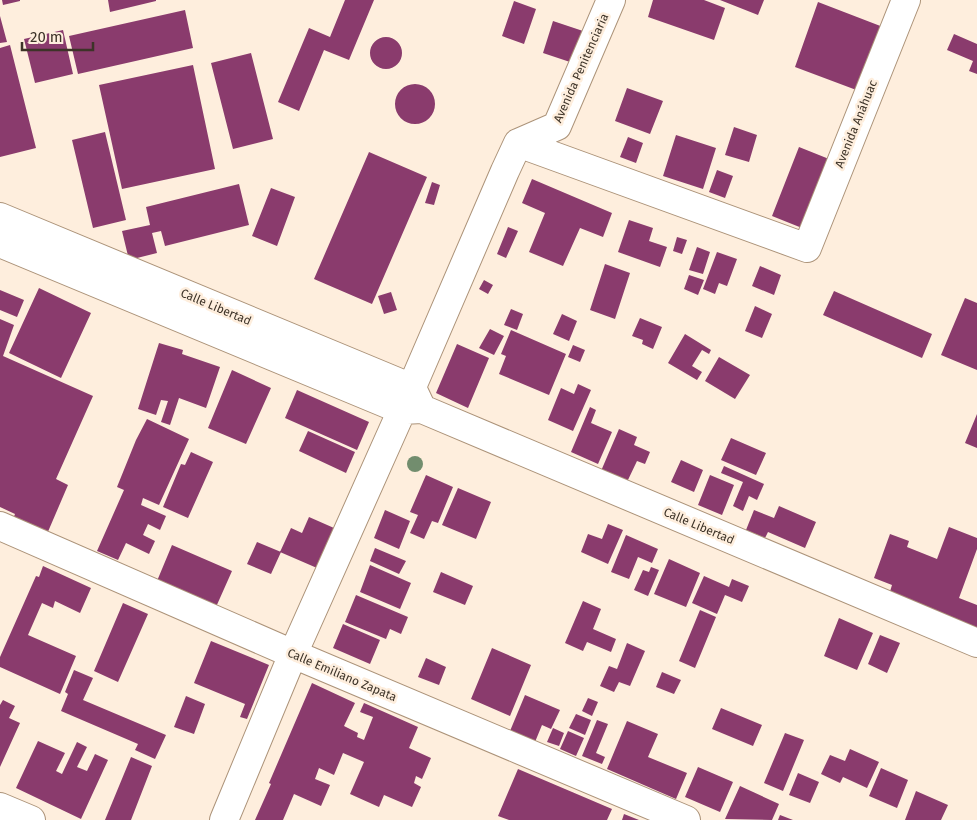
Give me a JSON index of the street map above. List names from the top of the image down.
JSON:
{
  "streets": {
    "street": [
      "Avenida Penitenciaria",
      "Avenida Anáhuac",
      "Calle Libertad",
      "Calle Emiliano Zapata"
    ]
  },
  "crossings": [
    ["Avenida Penitenciaria", "Avenida Anáhuac"]
  ],
  "scale_bar": "20 m"
}
